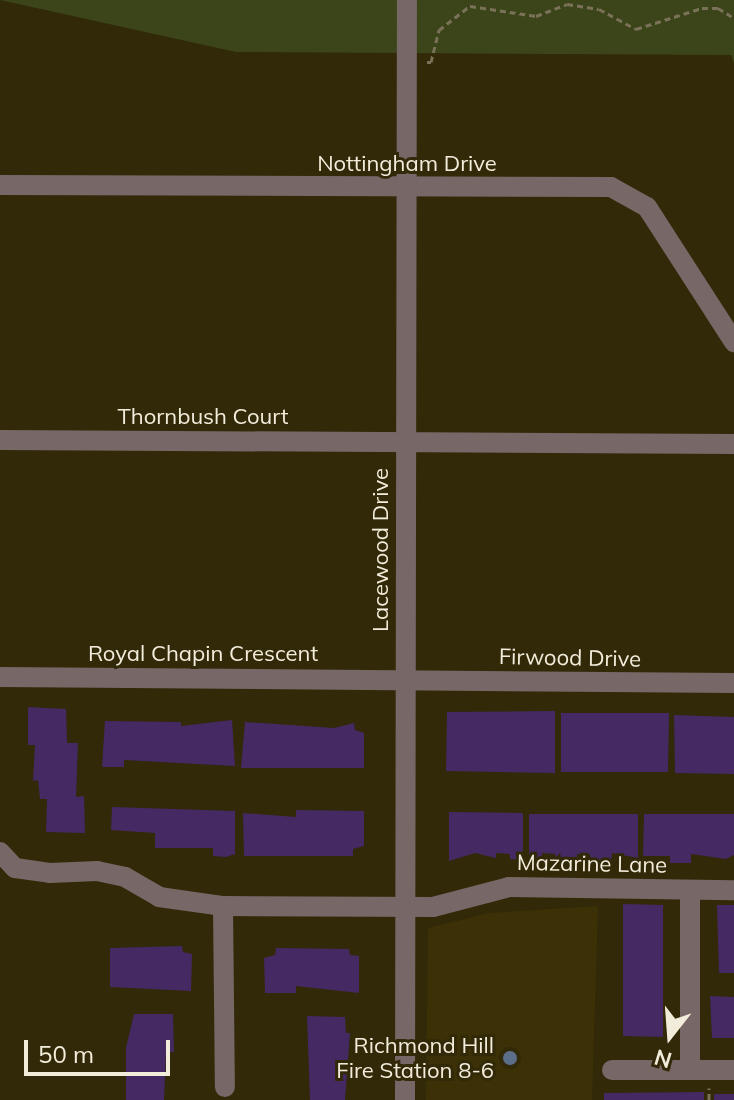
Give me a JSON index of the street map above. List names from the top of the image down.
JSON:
{
  "streets": {
    "street": [
      "Nottingham Drive",
      "Thornbush Court",
      "Lacewood Drive",
      "Royal Chapin Crescent",
      "Firwood Drive",
      "Mazarine Lane"
    ]
  },
  "crossings": [
    ["Nottingham Drive", "Lacewood Drive"],
    ["Thornbush Court", "Lacewood Drive"],
    ["Lacewood Drive", "Royal Chapin Crescent"],
    ["Lacewood Drive", "Firwood Drive"],
    ["Lacewood Drive", "Mazarine Lane"],
    ["Royal Chapin Crescent", "Firwood Drive"]
  ],
  "places": ["Richmond Hill Fire Station 8-6"],
  "scale_bar": "50 m",
  "north": "bottom"
}
